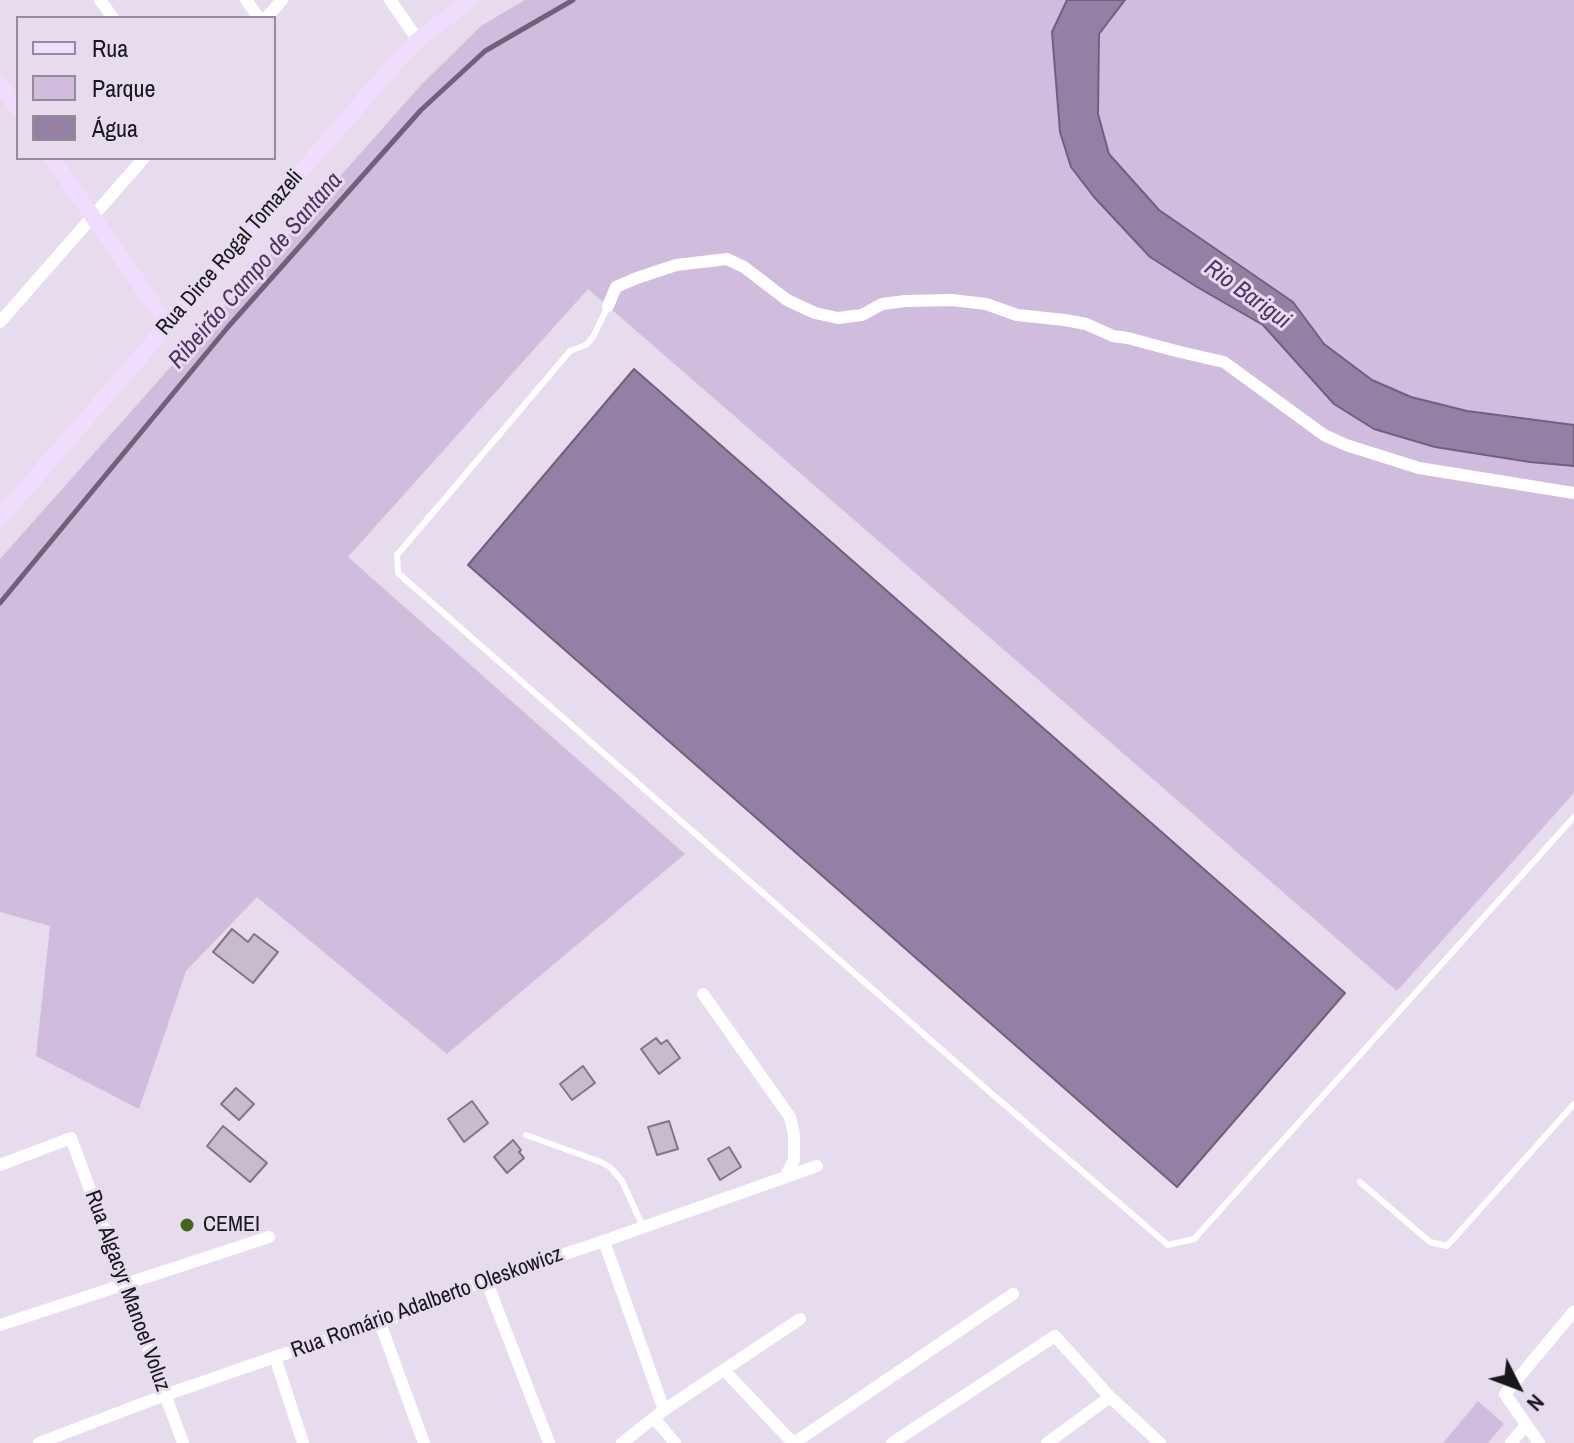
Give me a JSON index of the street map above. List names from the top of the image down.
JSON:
{
  "streets": {
    "street": ["Rua Dirce Rogal Tomazeli", "Rua Algacyr Manoel Voluz", "Rua Romário Adalberto Oleskowicz"]
  },
  "crossings": [
    ["Rua Algacyr Manoel Voluz", "Rua Romário Adalberto Oleskowicz"]
  ],
  "water": ["Ribeirão Campo de Santana", "Rio Barigui"],
  "places": ["CEMEI"],
  "legend": ["Rua", "Parque", "Água"],
  "north": "bottom right"
}
